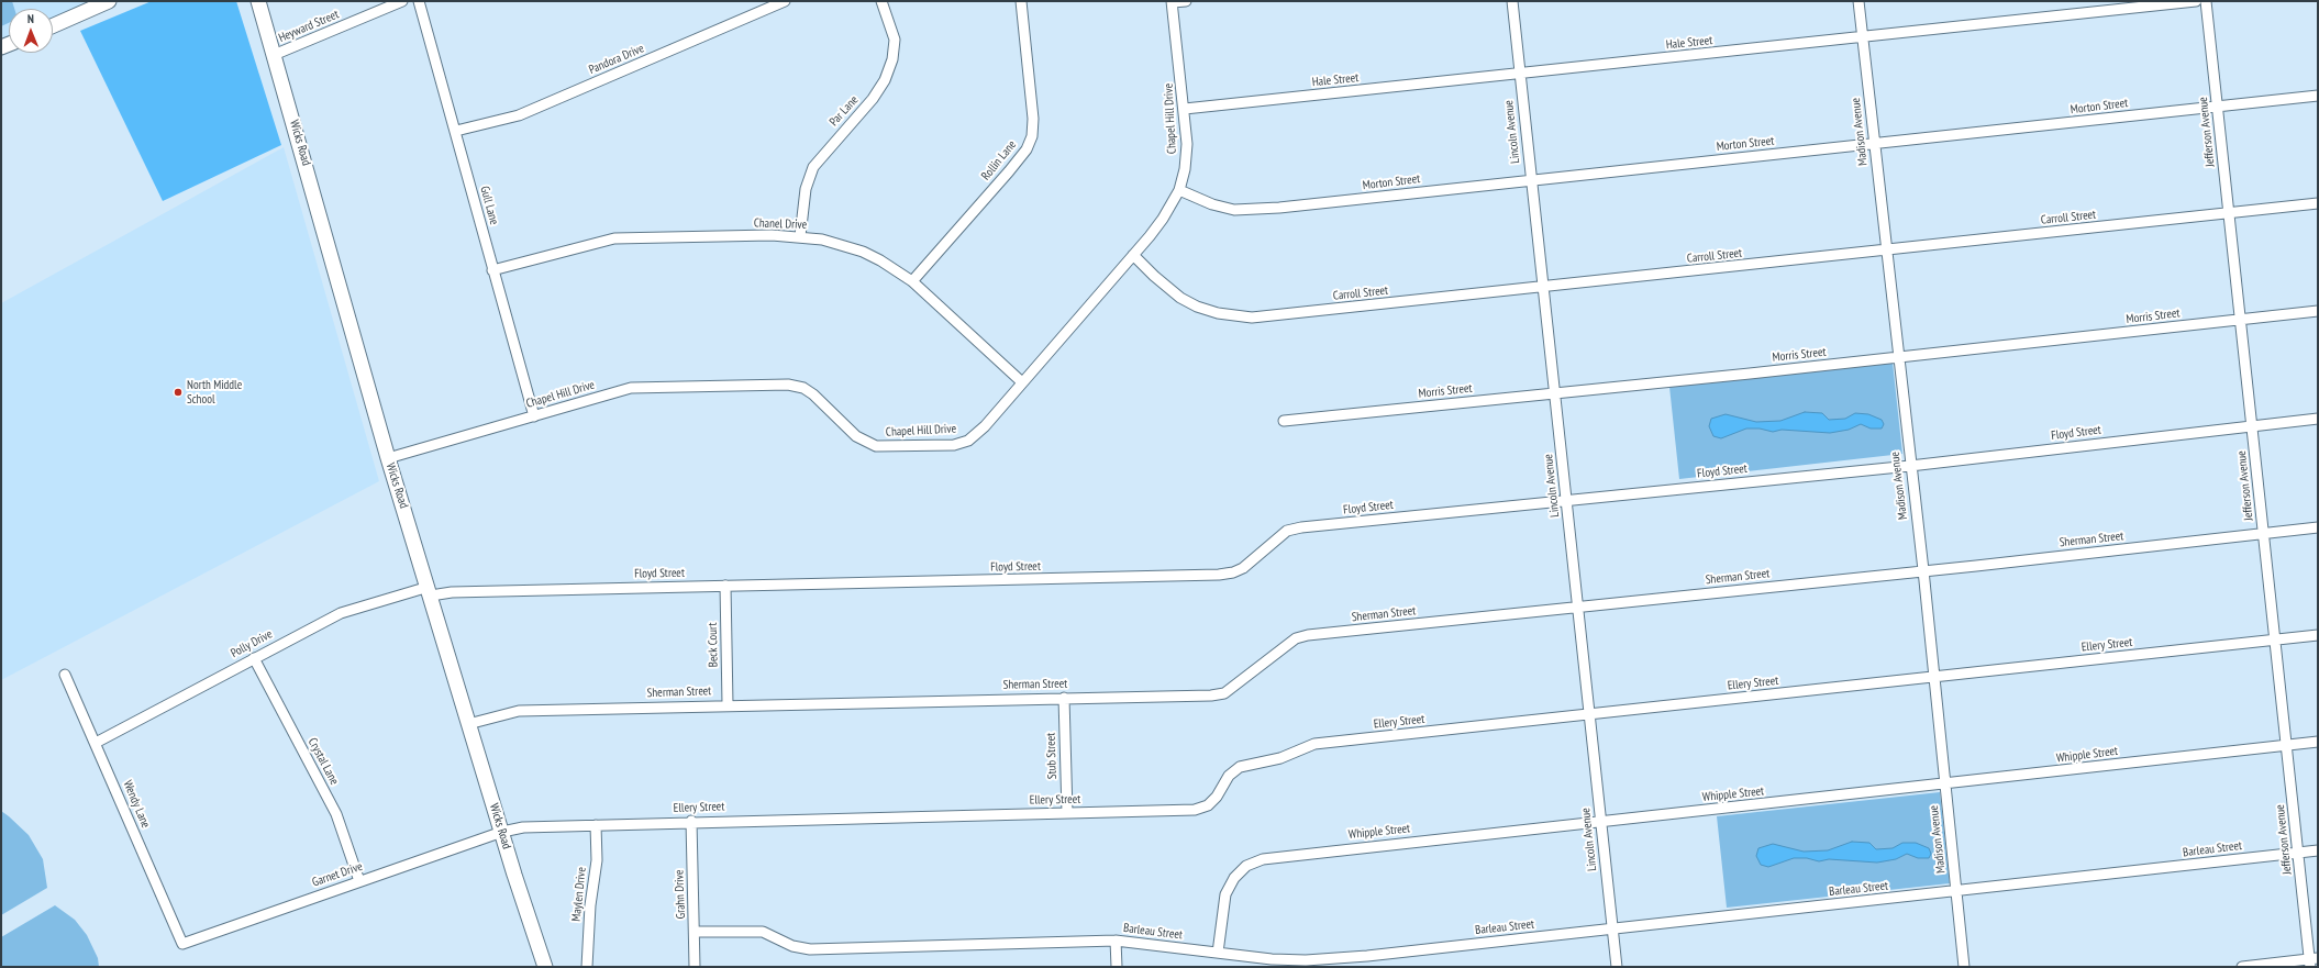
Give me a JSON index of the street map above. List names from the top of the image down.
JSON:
{
  "streets": {
    "main road": ["Wicks Road"],
    "street": [
      "Heyward Street",
      "Hale Street",
      "Pandora Drive",
      "Morton Street",
      "Par Lane",
      "Chapel Hill Drive",
      "Lincoln Avenue",
      "Madison Avenue",
      "Jefferson Avenue",
      "Rollin Lane",
      "Gull Lane",
      "Carroll Street",
      "Chanel Drive",
      "Morris Street",
      "Floyd Street",
      "Sherman Street",
      "Polly Drive",
      "Beck Court",
      "Ellery Street",
      "Whipple Street",
      "Stub Street",
      "Crystal Lane",
      "Wendy Lane",
      "Barleau Street",
      "Garnet Drive",
      "Maylen Drive",
      "Grahn Drive"
    ]
  },
  "crossings": [
    ["Heyward Street", "Wicks Road"],
    ["Hale Street", "Chapel Hill Drive"],
    ["Hale Street", "Lincoln Avenue"],
    ["Hale Street", "Madison Avenue"],
    ["Pandora Drive", "Gull Lane"],
    ["Morton Street", "Chapel Hill Drive"],
    ["Morton Street", "Lincoln Avenue"],
    ["Morton Street", "Madison Avenue"],
    ["Morton Street", "Jefferson Avenue"],
    ["Par Lane", "Chanel Drive"],
    ["Chapel Hill Drive", "Wicks Road"],
    ["Chapel Hill Drive", "Gull Lane"],
    ["Chapel Hill Drive", "Carroll Street"],
    ["Chapel Hill Drive", "Chanel Drive"],
    ["Lincoln Avenue", "Carroll Street"],
    ["Lincoln Avenue", "Morris Street"],
    ["Lincoln Avenue", "Floyd Street"],
    ["Lincoln Avenue", "Sherman Street"],
    ["Lincoln Avenue", "Ellery Street"],
    ["Lincoln Avenue", "Whipple Street"],
    ["Lincoln Avenue", "Barleau Street"],
    ["Madison Avenue", "Carroll Street"],
    ["Madison Avenue", "Morris Street"],
    ["Madison Avenue", "Floyd Street"],
    ["Madison Avenue", "Sherman Street"],
    ["Madison Avenue", "Ellery Street"],
    ["Madison Avenue", "Whipple Street"],
    ["Madison Avenue", "Barleau Street"],
    ["Jefferson Avenue", "Carroll Street"],
    ["Jefferson Avenue", "Morris Street"],
    ["Jefferson Avenue", "Floyd Street"],
    ["Jefferson Avenue", "Sherman Street"],
    ["Jefferson Avenue", "Ellery Street"],
    ["Jefferson Avenue", "Whipple Street"],
    ["Jefferson Avenue", "Barleau Street"],
    ["Wicks Road", "Floyd Street"],
    ["Wicks Road", "Sherman Street"],
    ["Wicks Road", "Polly Drive"],
    ["Wicks Road", "Ellery Street"],
    ["Wicks Road", "Garnet Drive"],
    ["Rollin Lane", "Chanel Drive"],
    ["Gull Lane", "Chanel Drive"],
    ["Floyd Street", "Polly Drive"],
    ["Floyd Street", "Beck Court"],
    ["Sherman Street", "Beck Court"],
    ["Sherman Street", "Stub Street"],
    ["Polly Drive", "Crystal Lane"],
    ["Polly Drive", "Wendy Lane"],
    ["Ellery Street", "Stub Street"],
    ["Ellery Street", "Garnet Drive"],
    ["Ellery Street", "Maylen Drive"],
    ["Ellery Street", "Grahn Drive"],
    ["Whipple Street", "Barleau Street"],
    ["Crystal Lane", "Garnet Drive"],
    ["Wendy Lane", "Garnet Drive"],
    ["Barleau Street", "Grahn Drive"]
  ],
  "places": ["North Middle School"],
  "north": "top"
}
